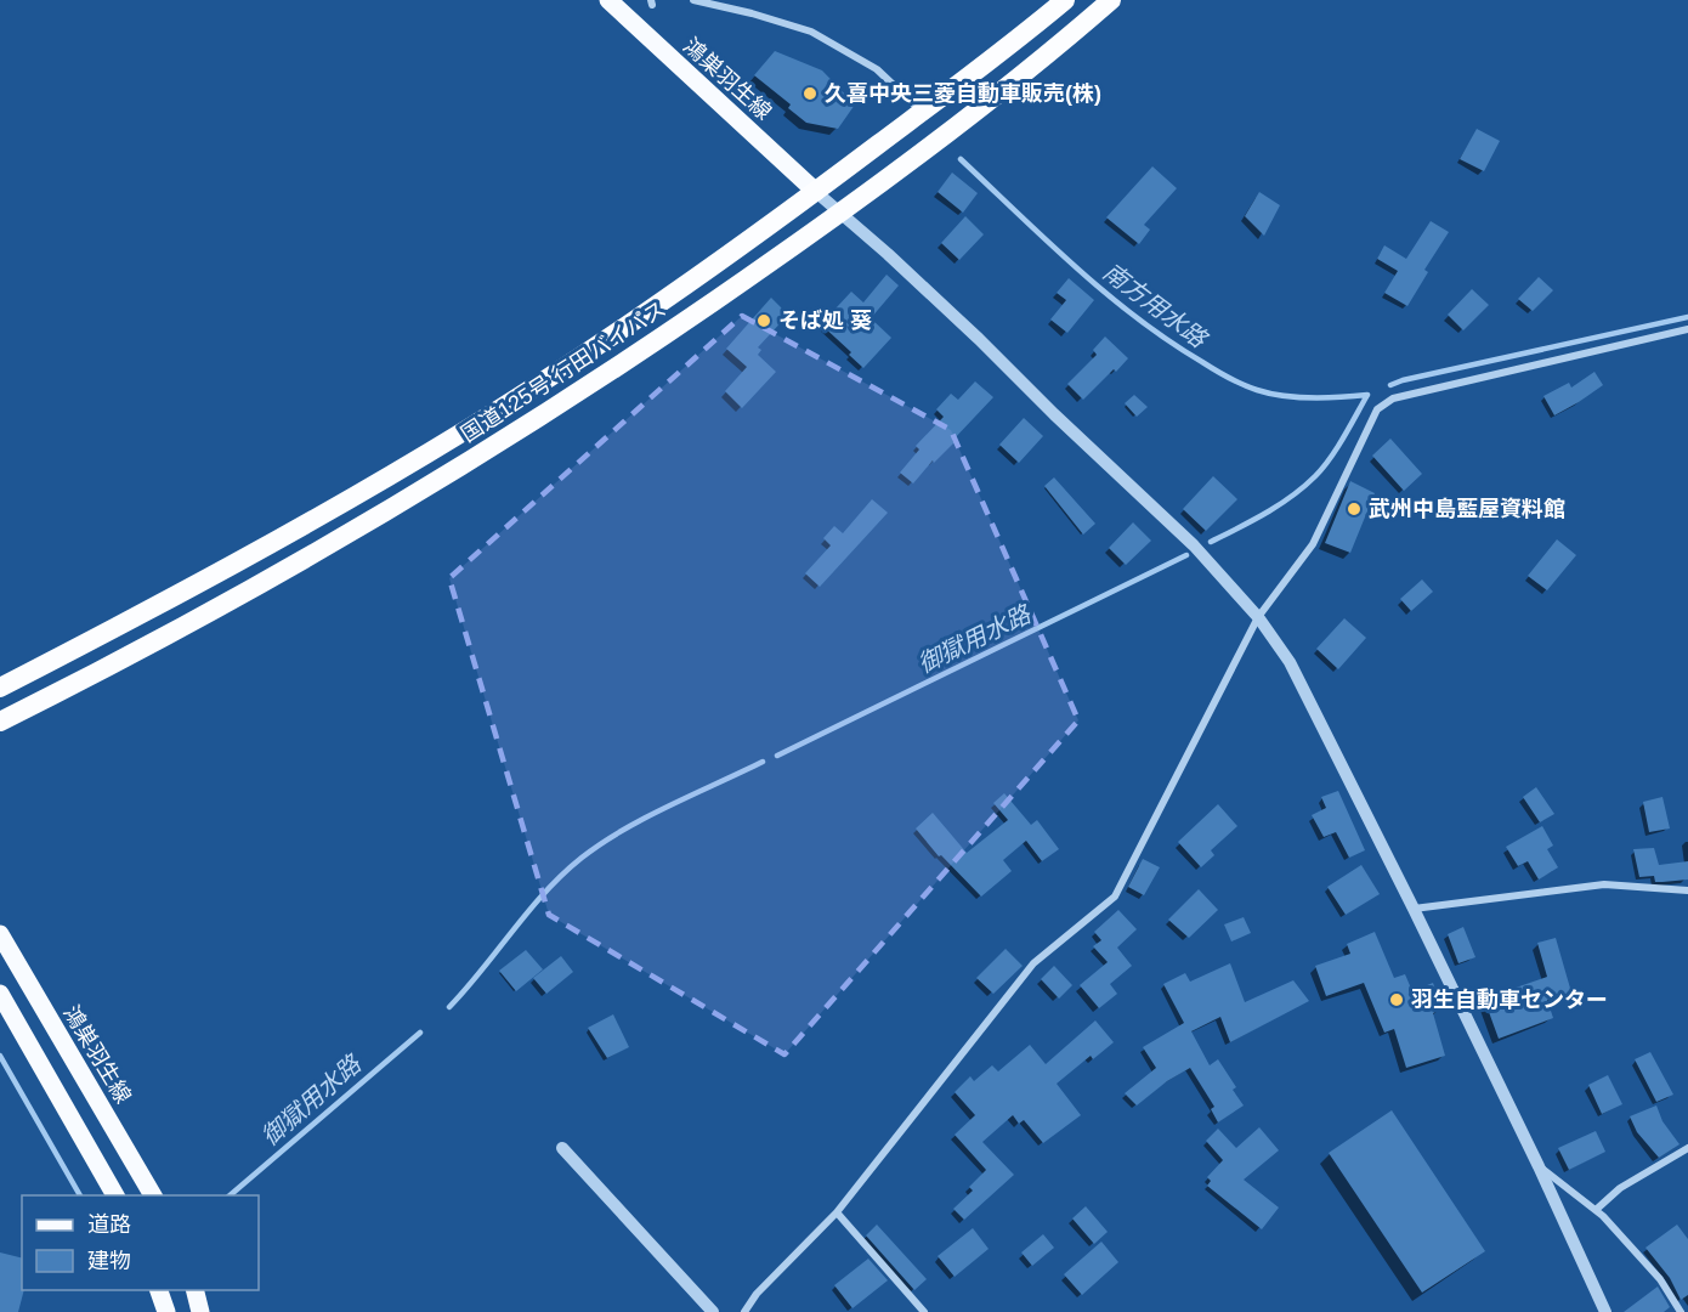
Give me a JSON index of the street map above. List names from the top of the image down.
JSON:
{
  "streets": {
    "highway": ["国道125号 行田バイパス"],
    "main road": ["鴻巣羽生線"]
  },
  "crossings": [
    ["鴻巣羽生線", "国道125号 行田バイパス"]
  ],
  "water": ["南方用水路", "御獄用水路"],
  "places": [
    "久喜中央三菱自動車販売(株)",
    "そば処 葵",
    "武州中島藍屋資料館",
    "羽生自動車センター"
  ],
  "legend": ["道路", "建物"]
}
